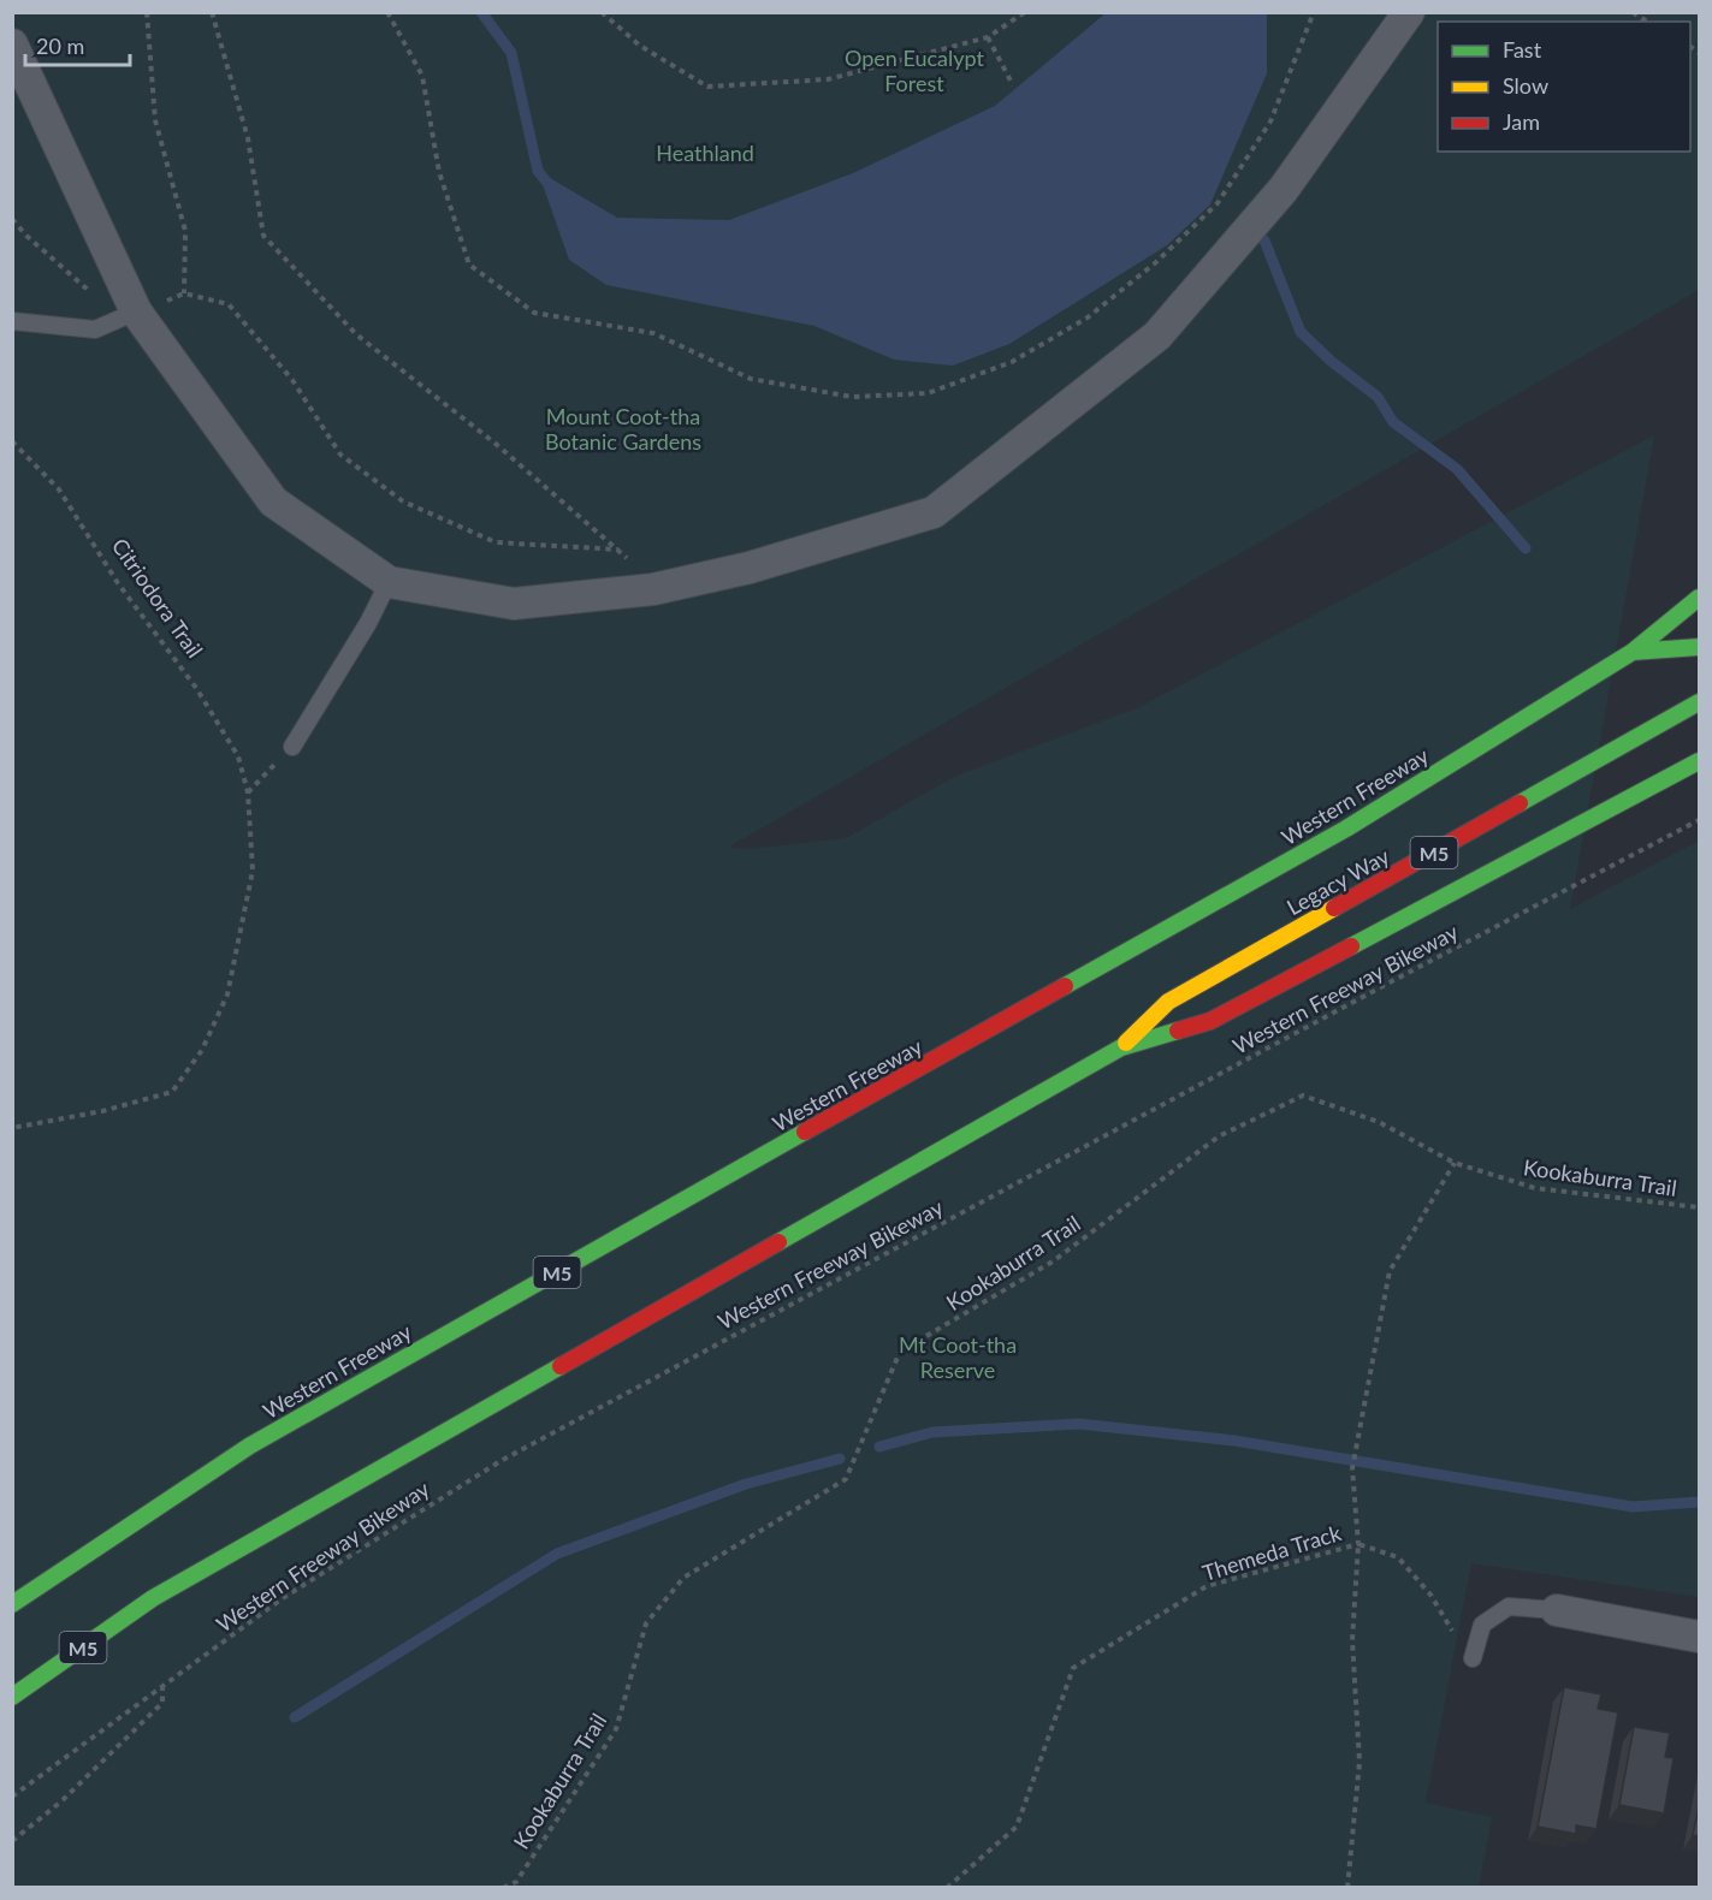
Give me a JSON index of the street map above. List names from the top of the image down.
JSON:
{
  "streets": {
    "highway": ["Western Freeway", "M5", "Legacy Way"],
    "path": [
      "Citriodora Trail",
      "Western Freeway Bikeway",
      "Kookaburra Trail",
      "Themeda Track"
    ]
  },
  "crossings": [
    ["Western Freeway", "M5"],
    ["M5", "Legacy Way"],
    ["Kookaburra Trail", "Themeda Track"]
  ],
  "parks": [
    "Open Eucalypt Forest",
    "Heathland",
    "Mount Coot-tha Botanic Gardens",
    "Mt Coot-tha Reserve"
  ],
  "legend": ["Fast", "Slow", "Jam"],
  "scale_bar": "20 m"
}
